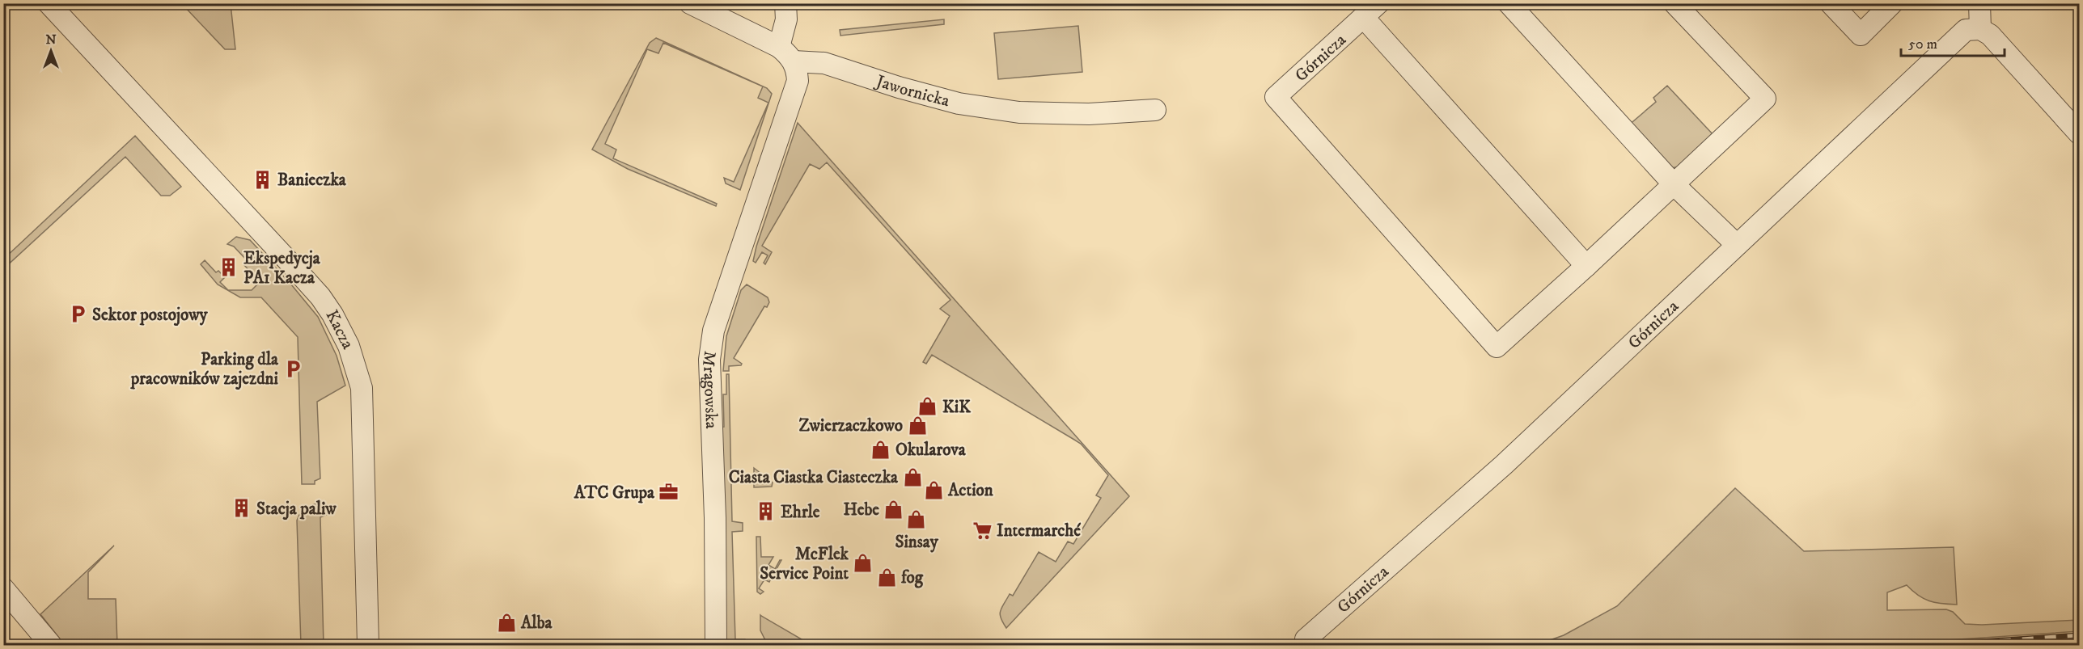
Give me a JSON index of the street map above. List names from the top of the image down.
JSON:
{
  "streets": {
    "street": [
      "Górnicza",
      "Jawornicka",
      "Kacza",
      "Mrągowska"
    ]
  },
  "crossings": [
    ["Jawornicka", "Mrągowska"]
  ],
  "places": {
    "building": [
      "Banieczka",
      "Ekspedycja PA1 Kacza",
      "Stacja paliw",
      "Ehrle"
    ],
    "parking": ["Sektor postojowy", "Parking dla pracowników zajezdni"],
    "shop": [
      "KiK",
      "Zwierzaczkowo",
      "Okularova",
      "Ciasta Ciastka Ciasteczka",
      "Action",
      "Hebe",
      "Sinsay",
      "McFlek Service Point",
      "fog",
      "Alba"
    ],
    "office": ["ATC Grupa"],
    "supermarket": ["Intermarché"]
  },
  "scale_bar": "50 m",
  "north": "top"
}
